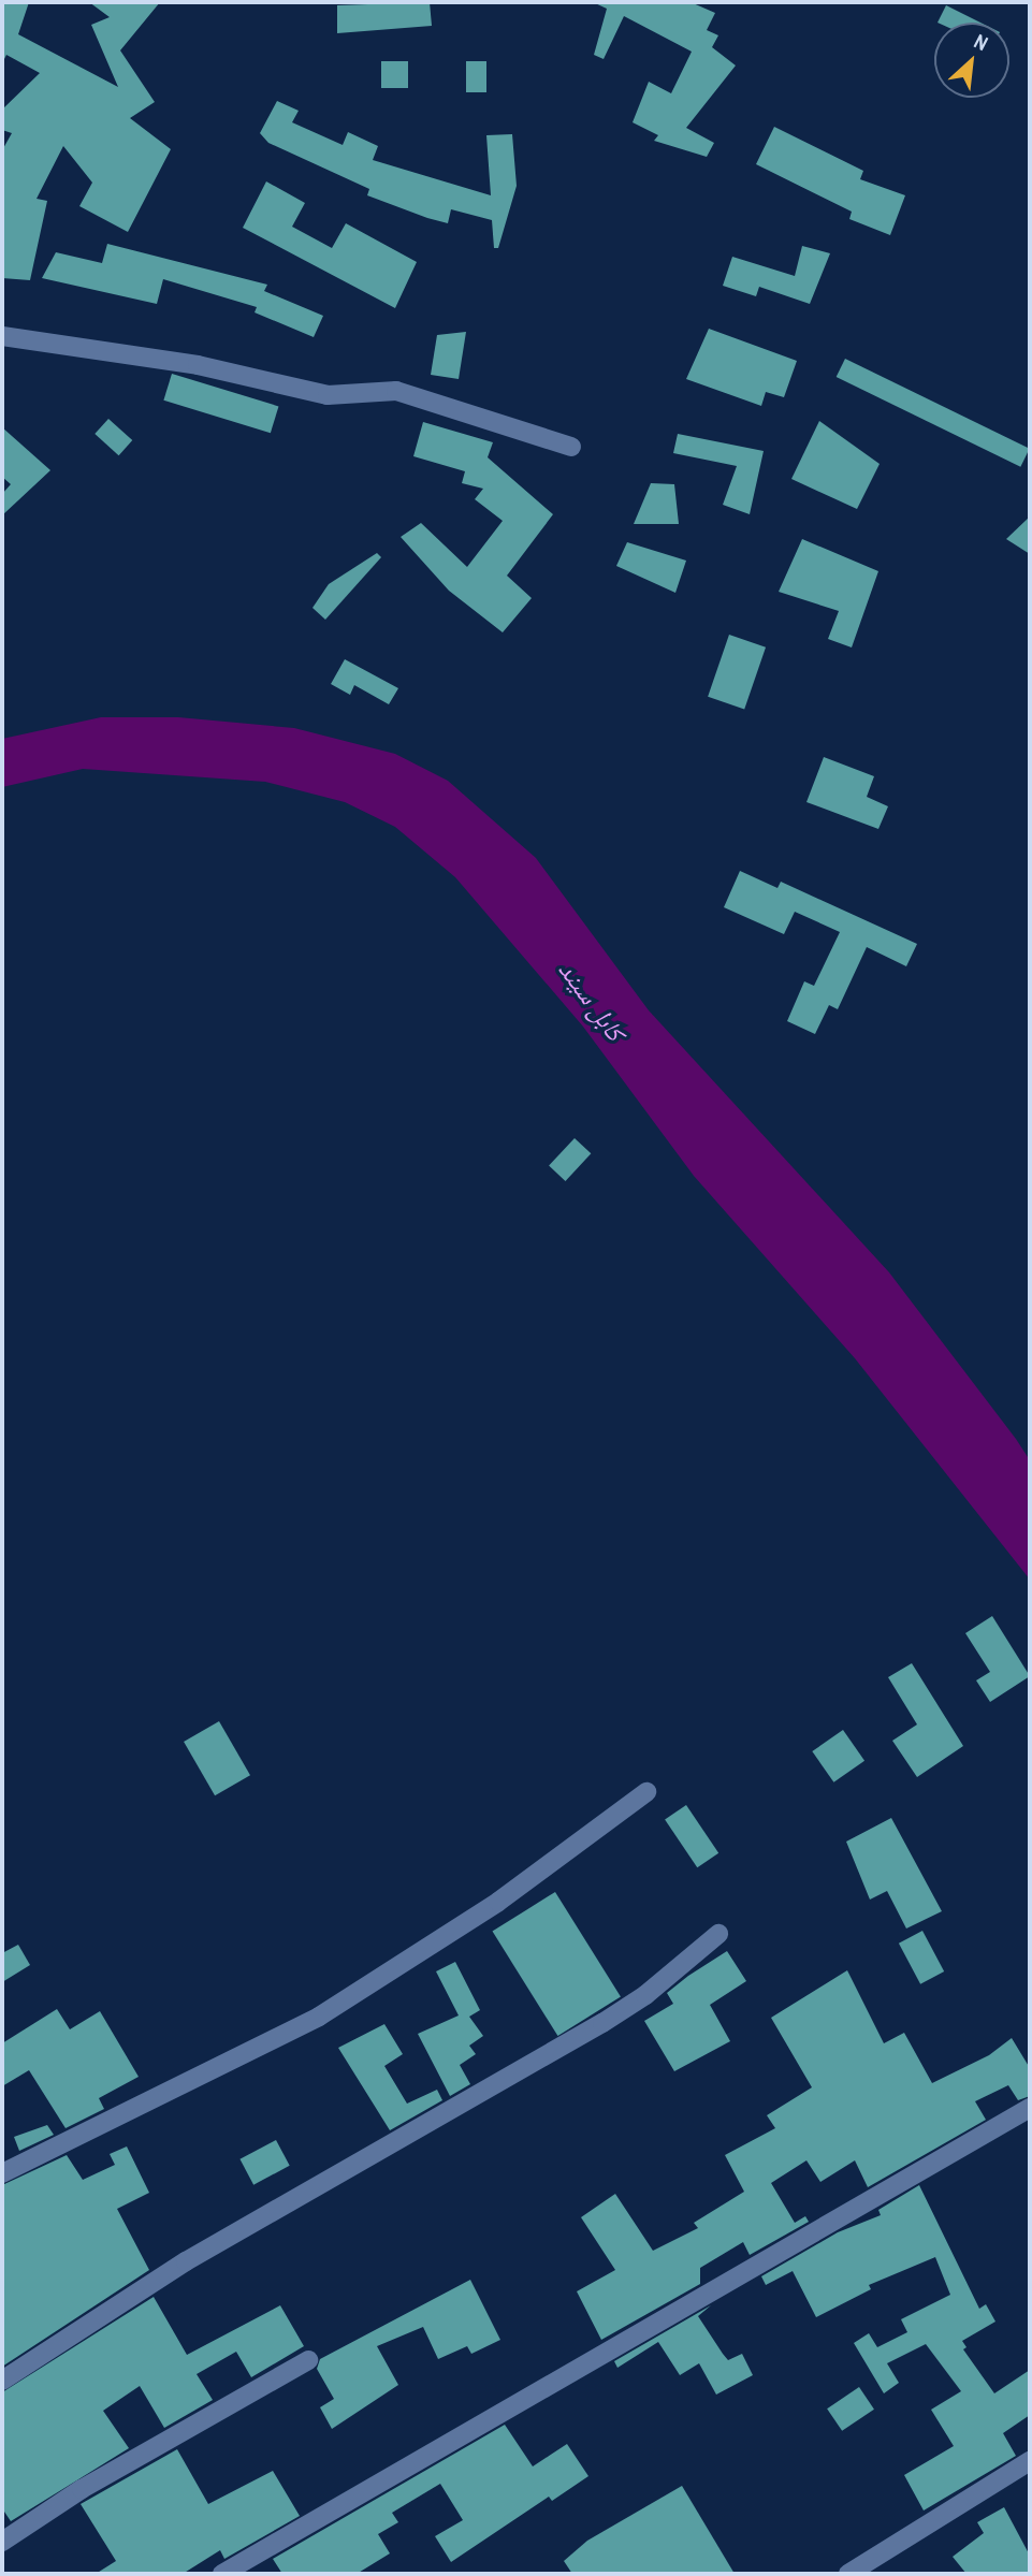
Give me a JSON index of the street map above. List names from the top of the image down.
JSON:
{
  "water": ["کابل سيند"],
  "north": "top right"
}
